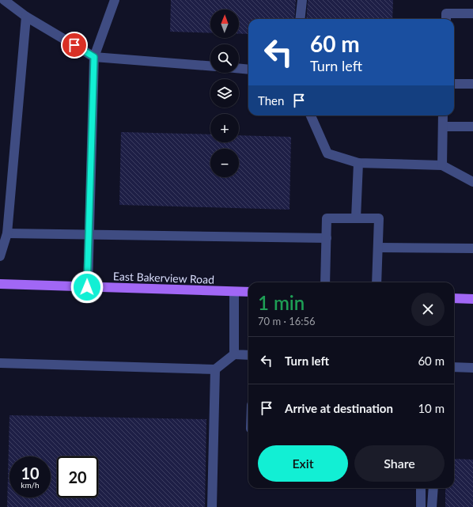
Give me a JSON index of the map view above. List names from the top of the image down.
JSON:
{
  "streets": {
    "main road": ["East Bakerview Road"]
  },
  "north": "top",
  "page": {
    "map_buttons": ["+", "−"],
    "turn": ["60 m", "Turn left"],
    "then": "Then",
    "heading": ["1 min", "70 m · 16:56"],
    "list": [
      {
        "name": "Turn left",
        "value": "60 m"
      },
      {
        "name": "Arrive at destination",
        "value": "10 m"
      }
    ],
    "buttons": ["Exit", "Share"],
    "speed": "10 km/h",
    "limit": "20"
  }
}
